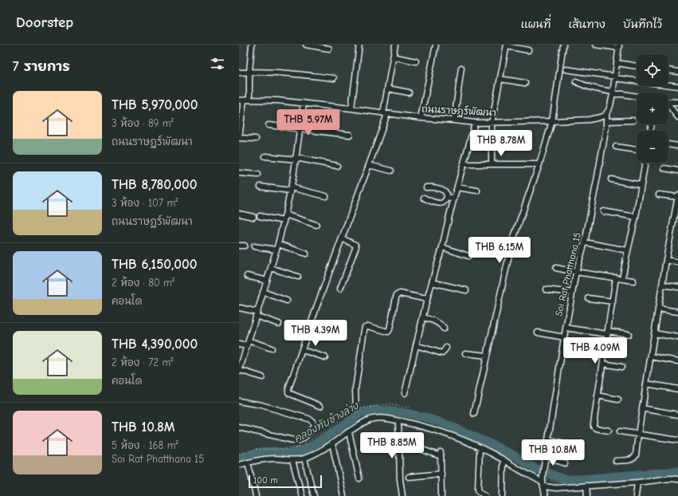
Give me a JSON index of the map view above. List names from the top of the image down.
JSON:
{
  "streets": {
    "street": ["ถนนราษฏร์พัฒนา", "Soi Rat Phatthana 15"]
  },
  "crossings": [
    ["ถนนราษฏร์พัฒนา", "Soi Rat Phatthana 15"]
  ],
  "water": ["คลองทับช้างล่าง"],
  "scale_bar": "100 m",
  "page": {
    "header": "Doorstep",
    "nav": ["แผนที่", "เส้นทาง", "บันทึกไว้"],
    "heading": "7 รายการ",
    "map_buttons": ["+", "−"],
    "list": [
      {
        "name": "THB 5,970,000",
        "note": "3 ห้อง · 89 m² · ถนนราษฏร์พัฒนา"
      },
      {
        "name": "THB 8,780,000",
        "note": "3 ห้อง · 107 m² · ถนนราษฏร์พัฒนา"
      },
      {
        "name": "THB 6,150,000",
        "note": "2 ห้อง · 80 m² · คอนโด"
      },
      {
        "name": "THB 4,390,000",
        "note": "2 ห้อง · 72 m² · คอนโด"
      },
      {
        "name": "THB 10.8M",
        "note": "5 ห้อง · 168 m² · Soi Rat Phatthana 15"
      }
    ],
    "price": [
      "THB 5.97M",
      "THB 8.78M",
      "THB 6.15M",
      "THB 4.39M",
      "THB 4.09M",
      "THB 8.85M",
      "THB 10.8M"
    ],
    "scale": "100 m"
  }
}
